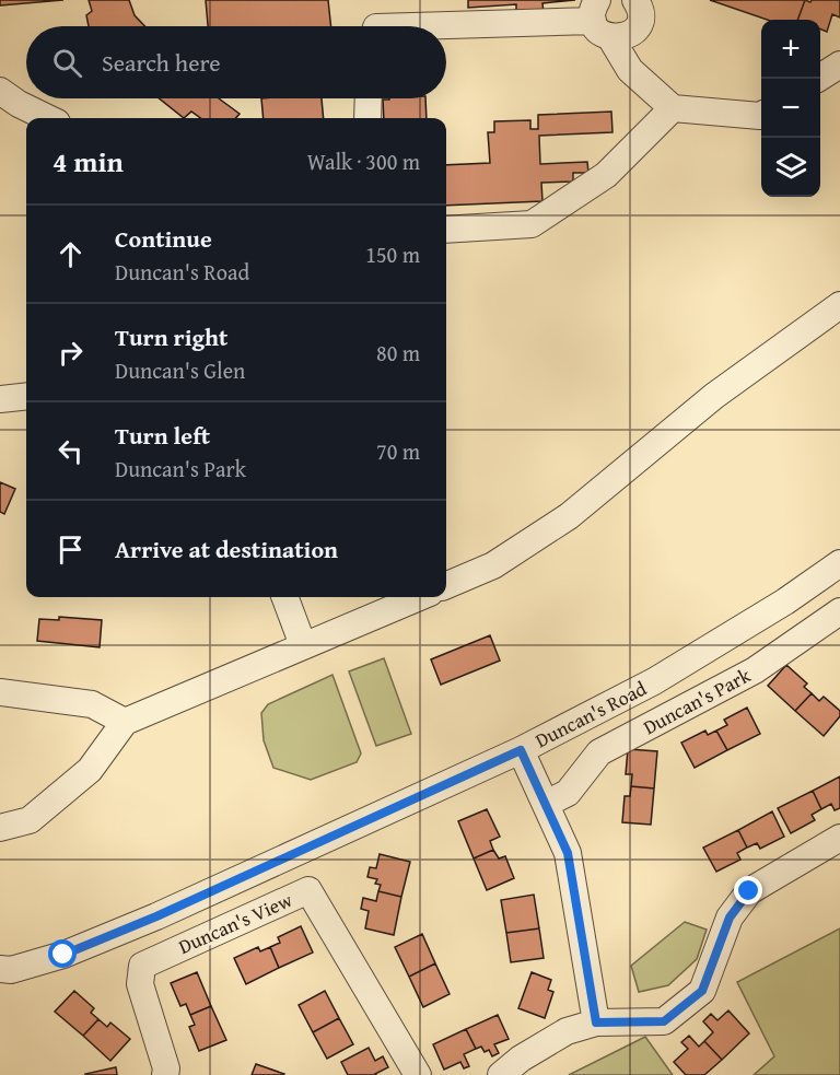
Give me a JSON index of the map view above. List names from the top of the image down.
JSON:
{
  "streets": {
    "street": ["Duncan's Park", "Duncan's Road", "Duncan's View"]
  },
  "page": {
    "map_buttons": ["+", "−"],
    "search": "Search here",
    "heading": ["4 min", "Walk · 300 m"],
    "list": [
      ["Continue", "Duncan's Road", "150 m"],
      ["Turn right", "Duncan's Glen", "80 m"],
      ["Turn left", "Duncan's Park", "70 m"],
      "Arrive at destination"
    ]
  }
}
